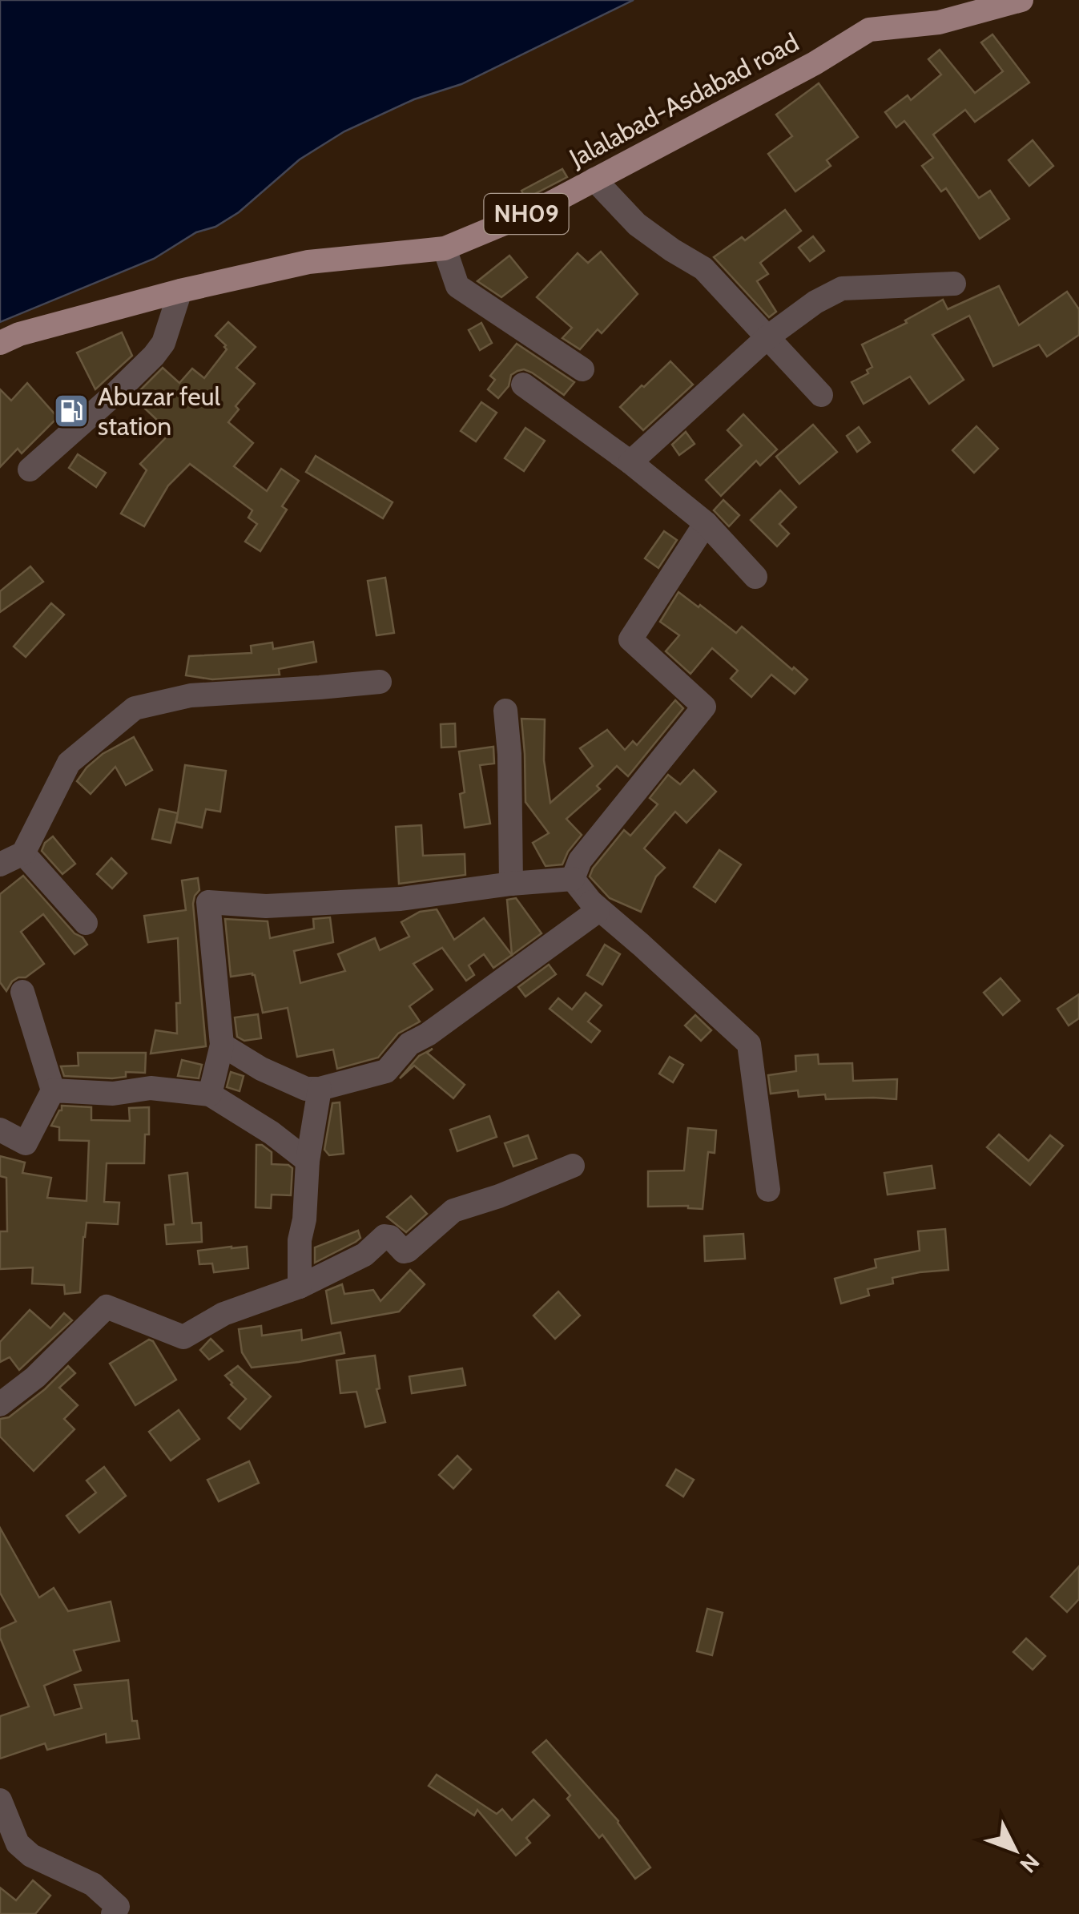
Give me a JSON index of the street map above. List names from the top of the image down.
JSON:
{
  "streets": {
    "main road": ["Jalalabad-Asdabad road", "NH09"]
  },
  "places": {
    "fuel station": ["Abuzar feul station"]
  },
  "north": "bottom right"
}
